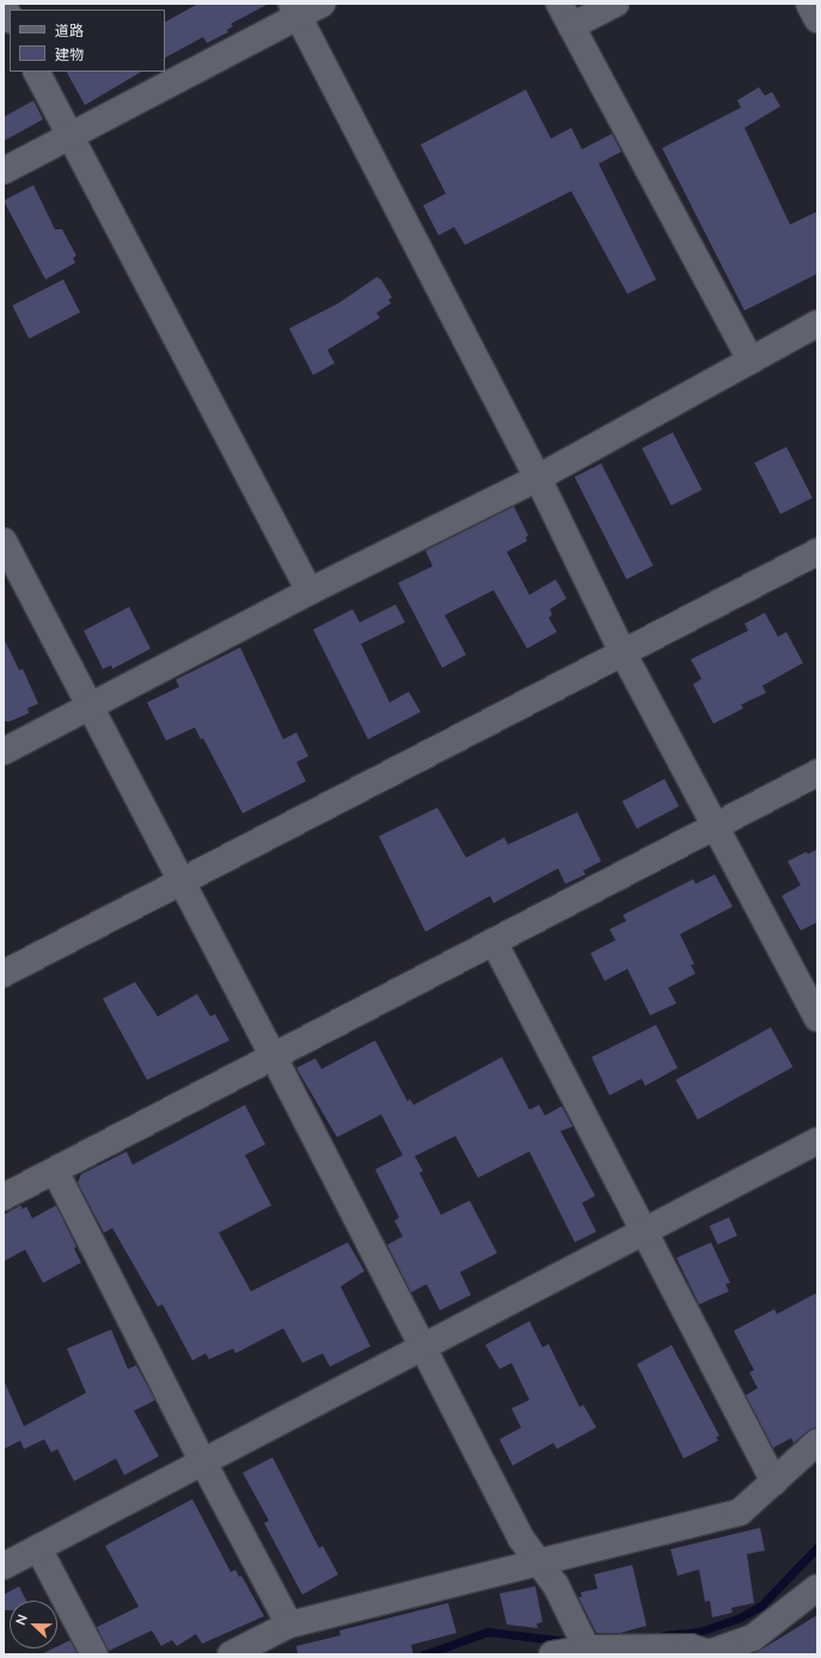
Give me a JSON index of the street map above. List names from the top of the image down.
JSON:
{
  "legend": ["道路", "建物"],
  "north": "left"
}
